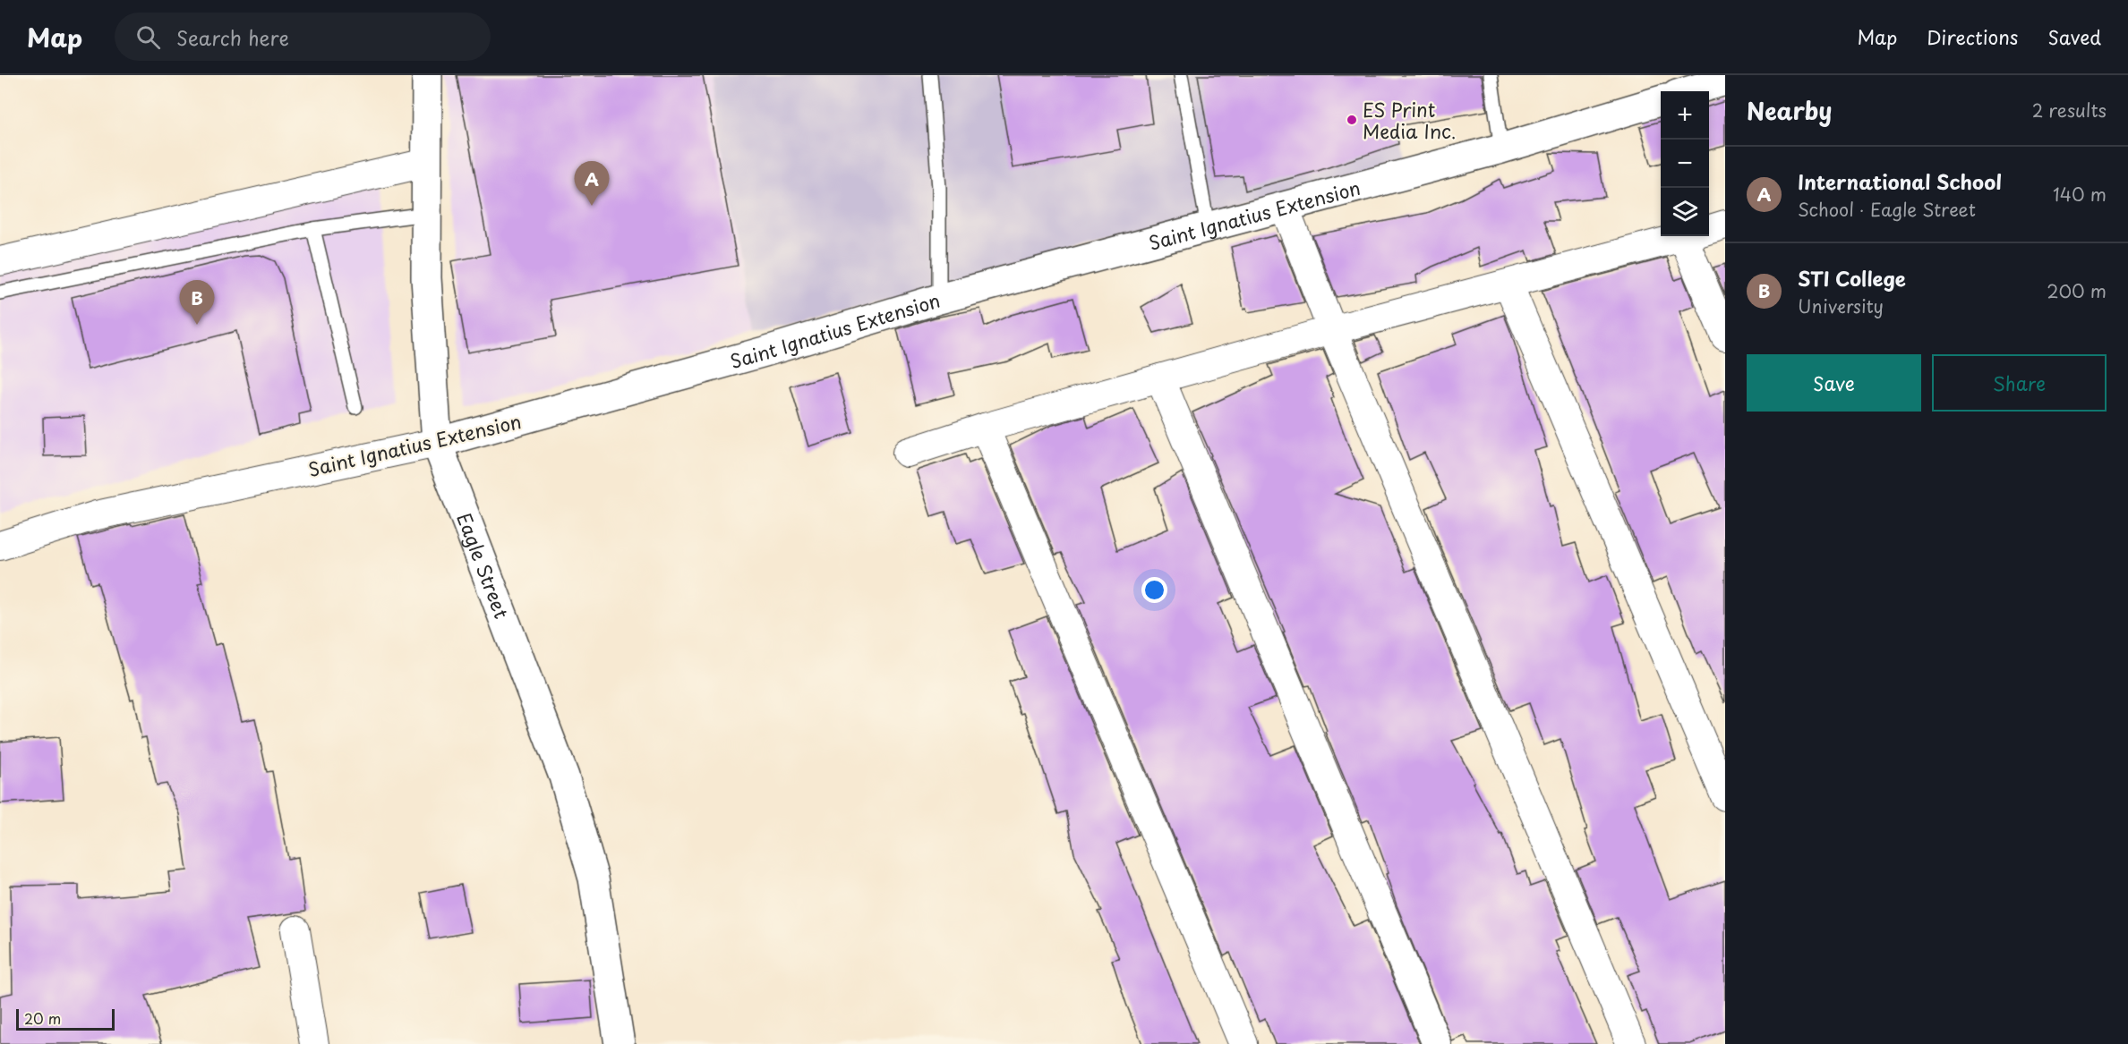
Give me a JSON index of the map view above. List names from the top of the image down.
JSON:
{
  "streets": {
    "street": ["Saint Ignatius Extension", "Eagle Street"]
  },
  "crossings": [
    ["Saint Ignatius Extension", "Eagle Street"]
  ],
  "places": ["ES Print Media Inc."],
  "scale_bar": "20 m",
  "page": {
    "header": "Map",
    "search": "Search here",
    "nav": ["Map", "Directions", "Saved"],
    "heading": ["Nearby", "2 results"],
    "map_buttons": ["+", "−"],
    "list": [
      {
        "mark": "A",
        "name": "International School",
        "note": "School · Eagle Street",
        "value": "140 m"
      },
      {
        "mark": "B",
        "name": "STI College",
        "note": "University",
        "value": "200 m"
      }
    ],
    "pins": ["A", "B"],
    "buttons": ["Save", "Share"],
    "scale": "20 m"
  }
}
